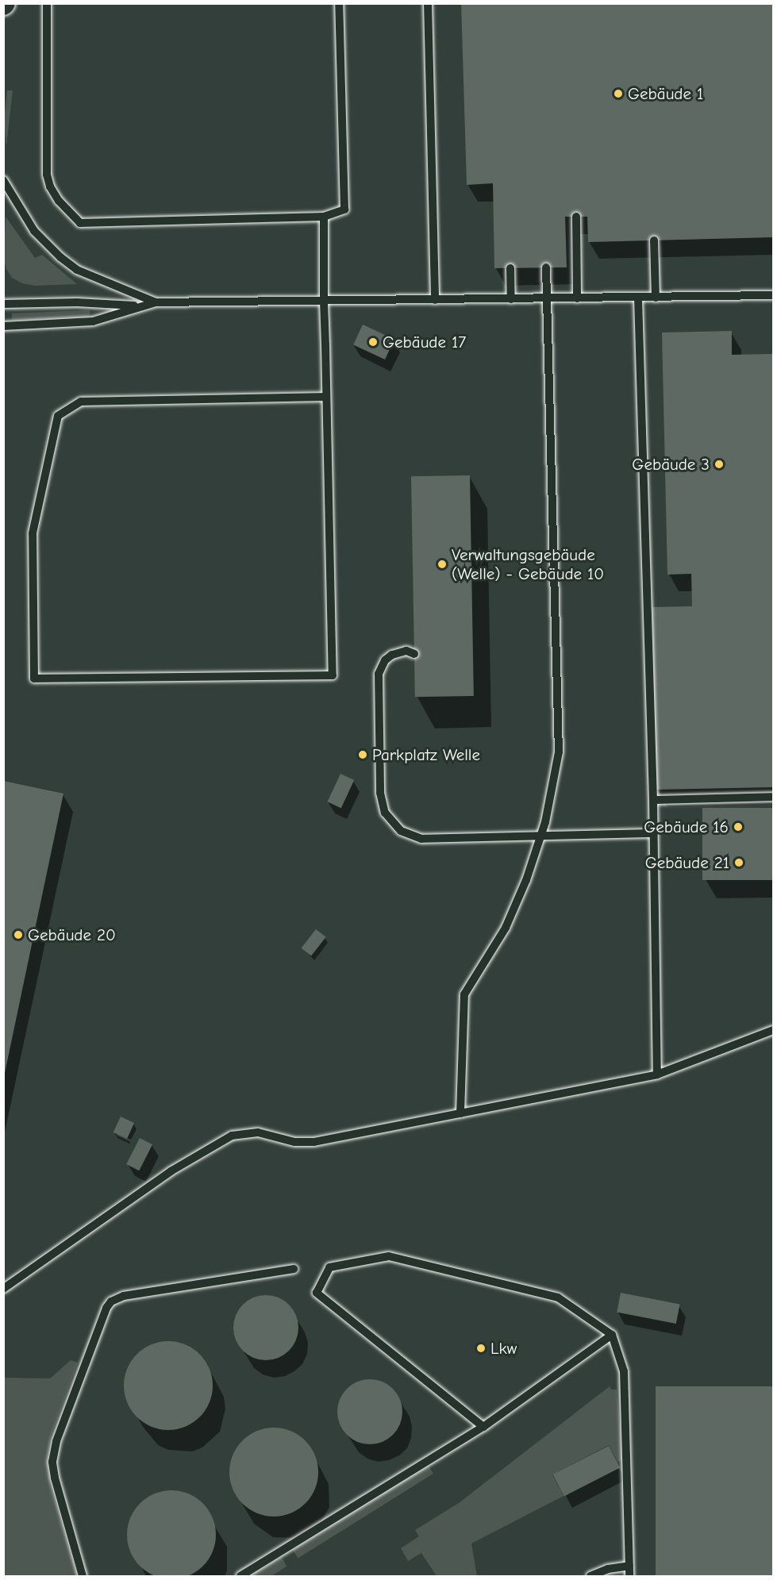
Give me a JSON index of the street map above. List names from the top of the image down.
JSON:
{
  "places": [
    "Gebäude 1",
    "Gebäude 17",
    "Gebäude 3",
    "Verwaltungsgebäude (Welle) - Gebäude 10",
    "Parkplatz Welle",
    "Gebäude 16",
    "Gebäude 21",
    "Gebäude 20",
    "Lkw"
  ]
}
